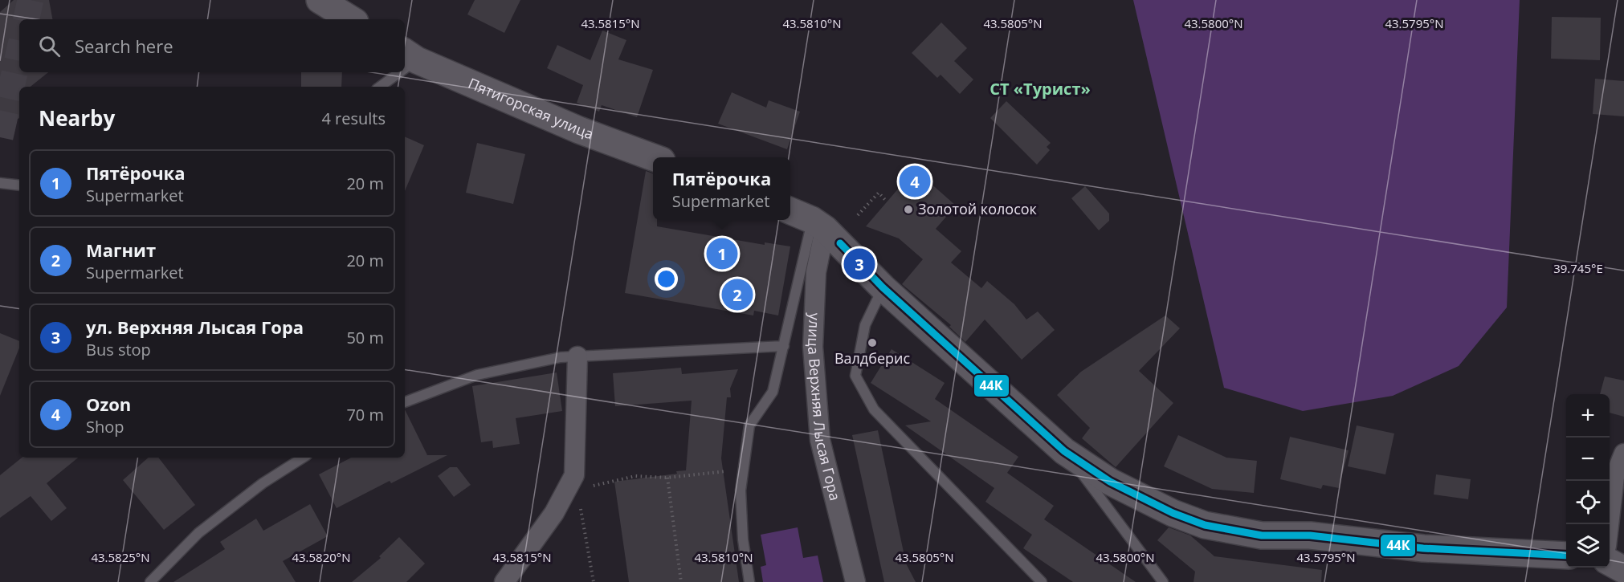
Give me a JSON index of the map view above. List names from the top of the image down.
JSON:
{
  "streets": {
    "street": ["Пятигорская улица", "улица Верхняя Лысая Гора"]
  },
  "districts": ["СТ «Турист»"],
  "places": ["Золотой колосок", "Валдберис"],
  "lines": ["transit line 44К"],
  "page": {
    "search": "Search here",
    "heading": ["Nearby", "4 results"],
    "list": [
      {
        "mark": "1",
        "name": "Пятёрочка",
        "note": "Supermarket",
        "value": "20 m"
      },
      {
        "mark": "2",
        "name": "Магнит",
        "note": "Supermarket",
        "value": "20 m"
      },
      {
        "mark": "3",
        "name": "ул. Верхняя Лысая Гора",
        "note": "Bus stop",
        "value": "50 m"
      },
      {
        "mark": "4",
        "name": "Ozon",
        "note": "Shop",
        "value": "70 m"
      }
    ],
    "popup": ["Пятёрочка", "Supermarket"],
    "pins": [
      "4",
      "1",
      "3",
      "2"
    ],
    "map_buttons": ["+", "−"]
  },
  "coordinates": [
    "43.5810°N",
    "43.5805°N",
    "43.5800°N",
    "43.5815°N",
    "43.5795°N",
    "39.745°E",
    "43.5825°N",
    "43.5820°N"
  ]
}
